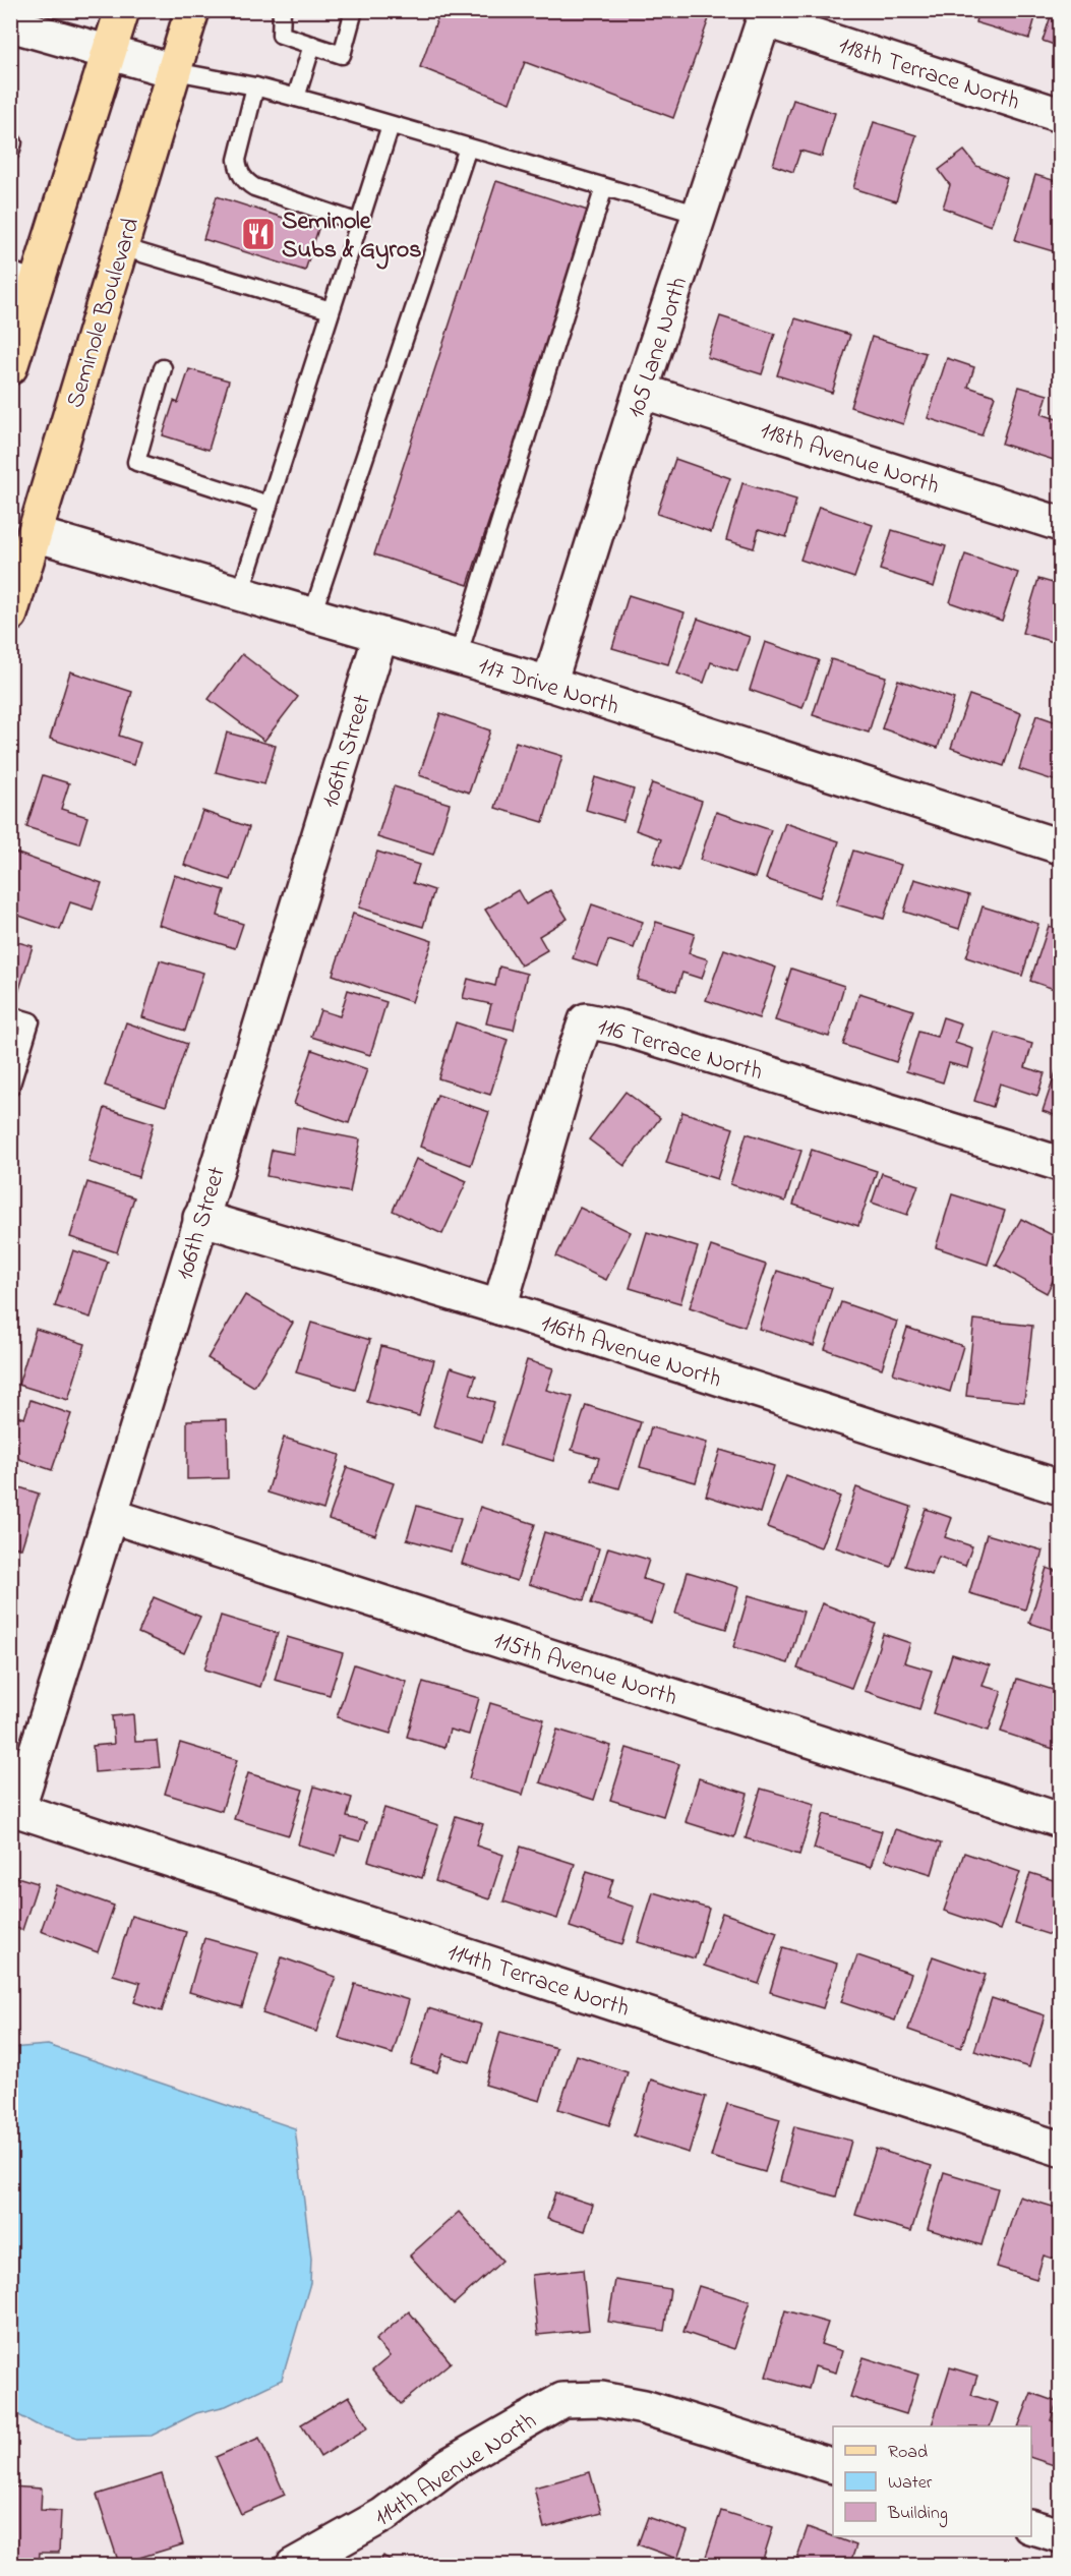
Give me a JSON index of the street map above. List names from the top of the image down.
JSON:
{
  "streets": {
    "main road": ["Seminole Boulevard"],
    "street": [
      "118th Terrace North",
      "105 Lane North",
      "118th Avenue North",
      "117 Drive North",
      "106th Street",
      "116 Terrace North",
      "116th Avenue North",
      "115th Avenue North",
      "114th Terrace North",
      "114th Avenue North"
    ]
  },
  "crossings": [
    ["118th Terrace North", "105 Lane North"],
    ["Seminole Boulevard", "117 Drive North"],
    ["105 Lane North", "118th Avenue North"],
    ["105 Lane North", "117 Drive North"],
    ["117 Drive North", "106th Street"],
    ["106th Street", "116th Avenue North"],
    ["106th Street", "115th Avenue North"],
    ["106th Street", "114th Terrace North"],
    ["116 Terrace North", "116th Avenue North"]
  ],
  "places": {
    "restaurant": ["Seminole Subs & Gyros"]
  },
  "legend": ["Road", "Water", "Building"]
}
